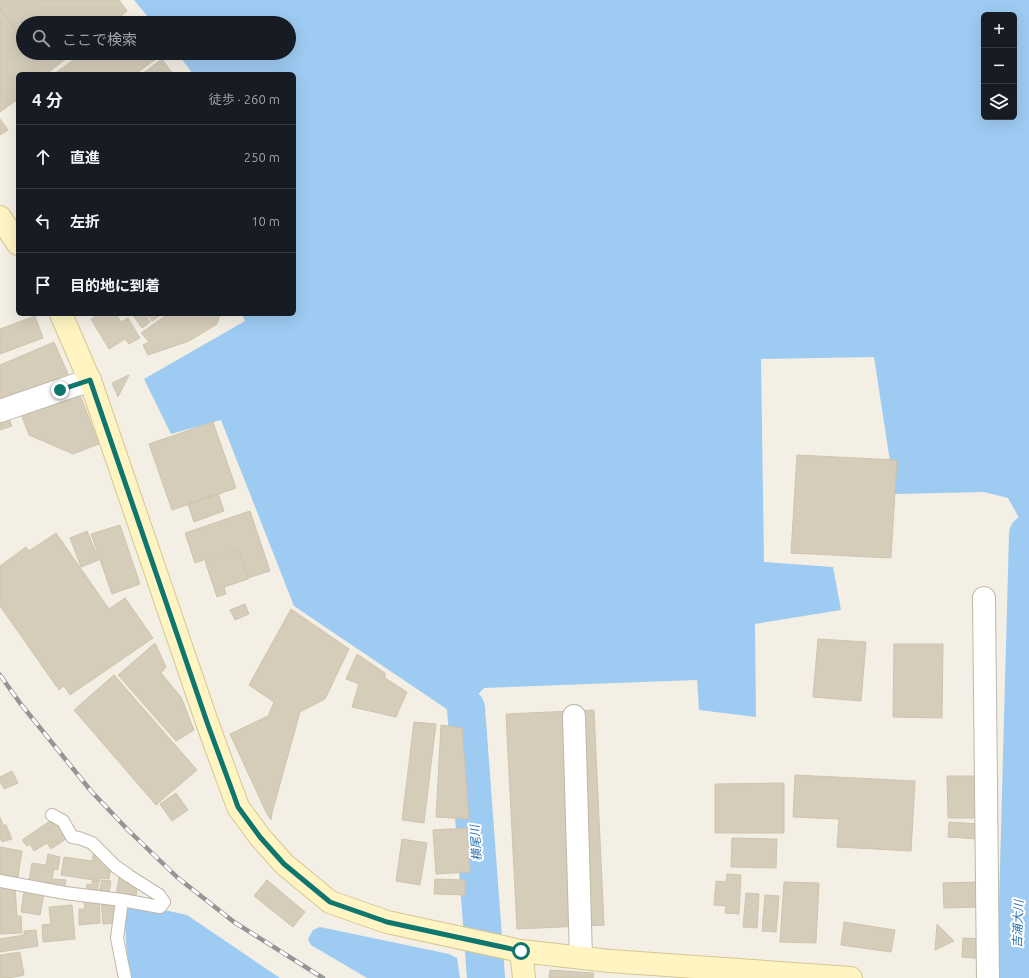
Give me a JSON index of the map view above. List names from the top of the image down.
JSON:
{
  "water": ["横尾川", "吉浦大川"],
  "page": {
    "map_buttons": ["+", "−"],
    "search": "ここで検索",
    "heading": ["4 分", "徒歩 · 260 m"],
    "list": [
      ["直進", "250 m"],
      ["左折", "10 m"],
      "目的地に到着"
    ]
  }
}
